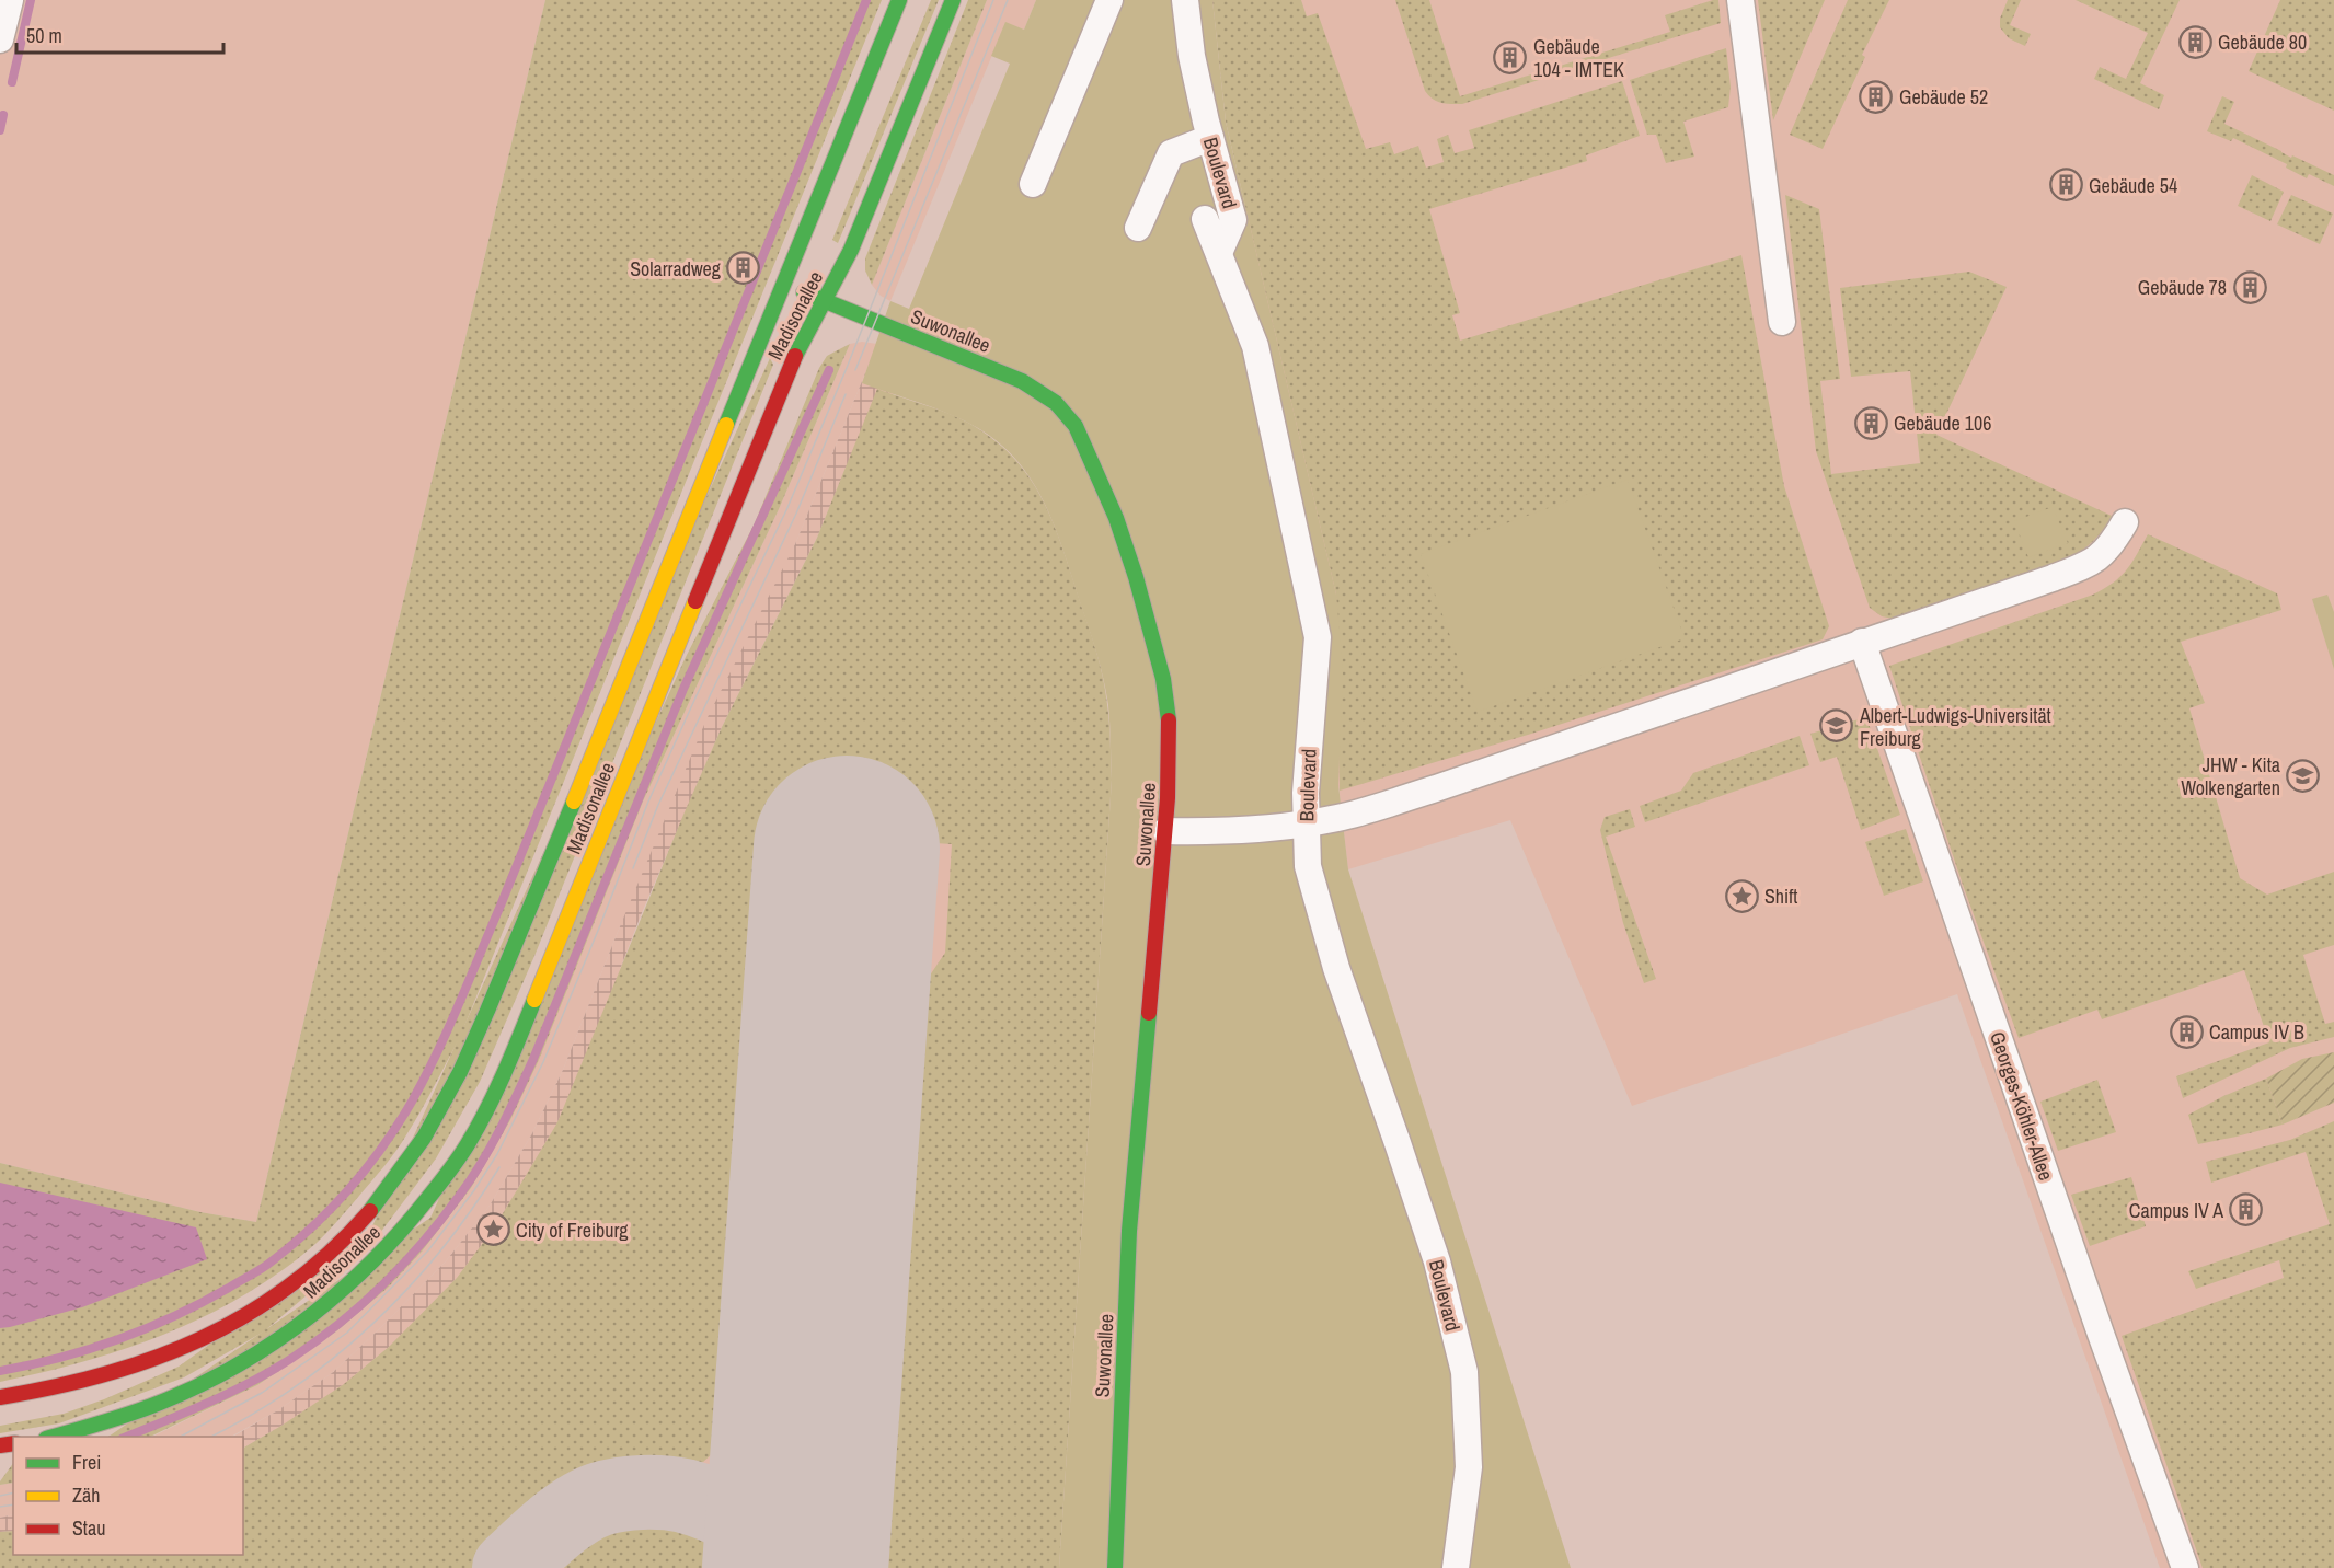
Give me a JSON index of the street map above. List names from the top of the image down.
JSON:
{
  "streets": {
    "main road": ["Madisonallee", "Suwonallee"],
    "street": ["Boulevard", "Georges-Köhler-Allee"]
  },
  "crossings": [
    ["Madisonallee", "Suwonallee"]
  ],
  "places": {
    "building": [
      "Gebäude 80",
      "Gebäude 104 - IMTEK",
      "Gebäude 52",
      "Gebäude 54",
      "Solarradweg",
      "Gebäude 78",
      "Gebäude 106",
      "Campus IV B",
      "Campus IV A"
    ],
    "school or university": ["Albert-Ludwigs-Universität Freiburg", "JHW - Kita Wolkengarten"],
    "place": ["Shift", "City of Freiburg"]
  },
  "legend": ["Frei", "Zäh", "Stau"],
  "scale_bar": "50 m"
}
